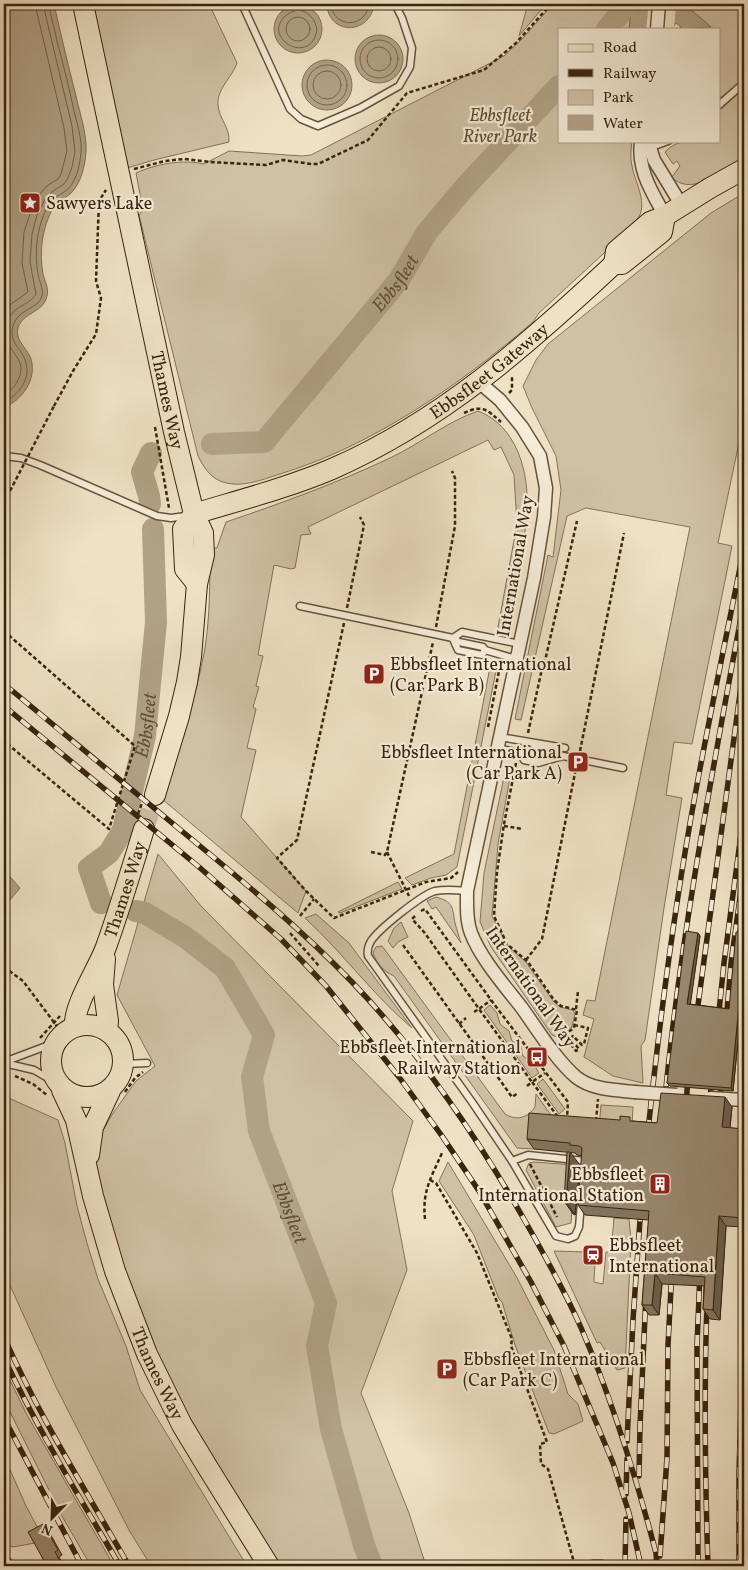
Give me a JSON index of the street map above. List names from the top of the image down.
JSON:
{
  "streets": {
    "main road": ["Ebbsfleet Gateway", "Thames Way"],
    "street": ["International Way"]
  },
  "crossings": [
    ["Ebbsfleet Gateway", "Thames Way"],
    ["Ebbsfleet Gateway", "International Way"]
  ],
  "water": ["Ebbsfleet"],
  "parks": ["Ebbsfleet River Park"],
  "places": {
    "place": ["Sawyers Lake"],
    "parking": ["Ebbsfleet International (Car Park B)", "Ebbsfleet International (Car Park A)", "Ebbsfleet International (Car Park C)"],
    "bus stop": ["Ebbsfleet International Railway Station"],
    "building": ["Ebbsfleet International Station"],
    "station": ["Ebbsfleet International"]
  },
  "legend": [
    "Road",
    "Railway",
    "Park",
    "Water"
  ],
  "north": "bottom left"
}
